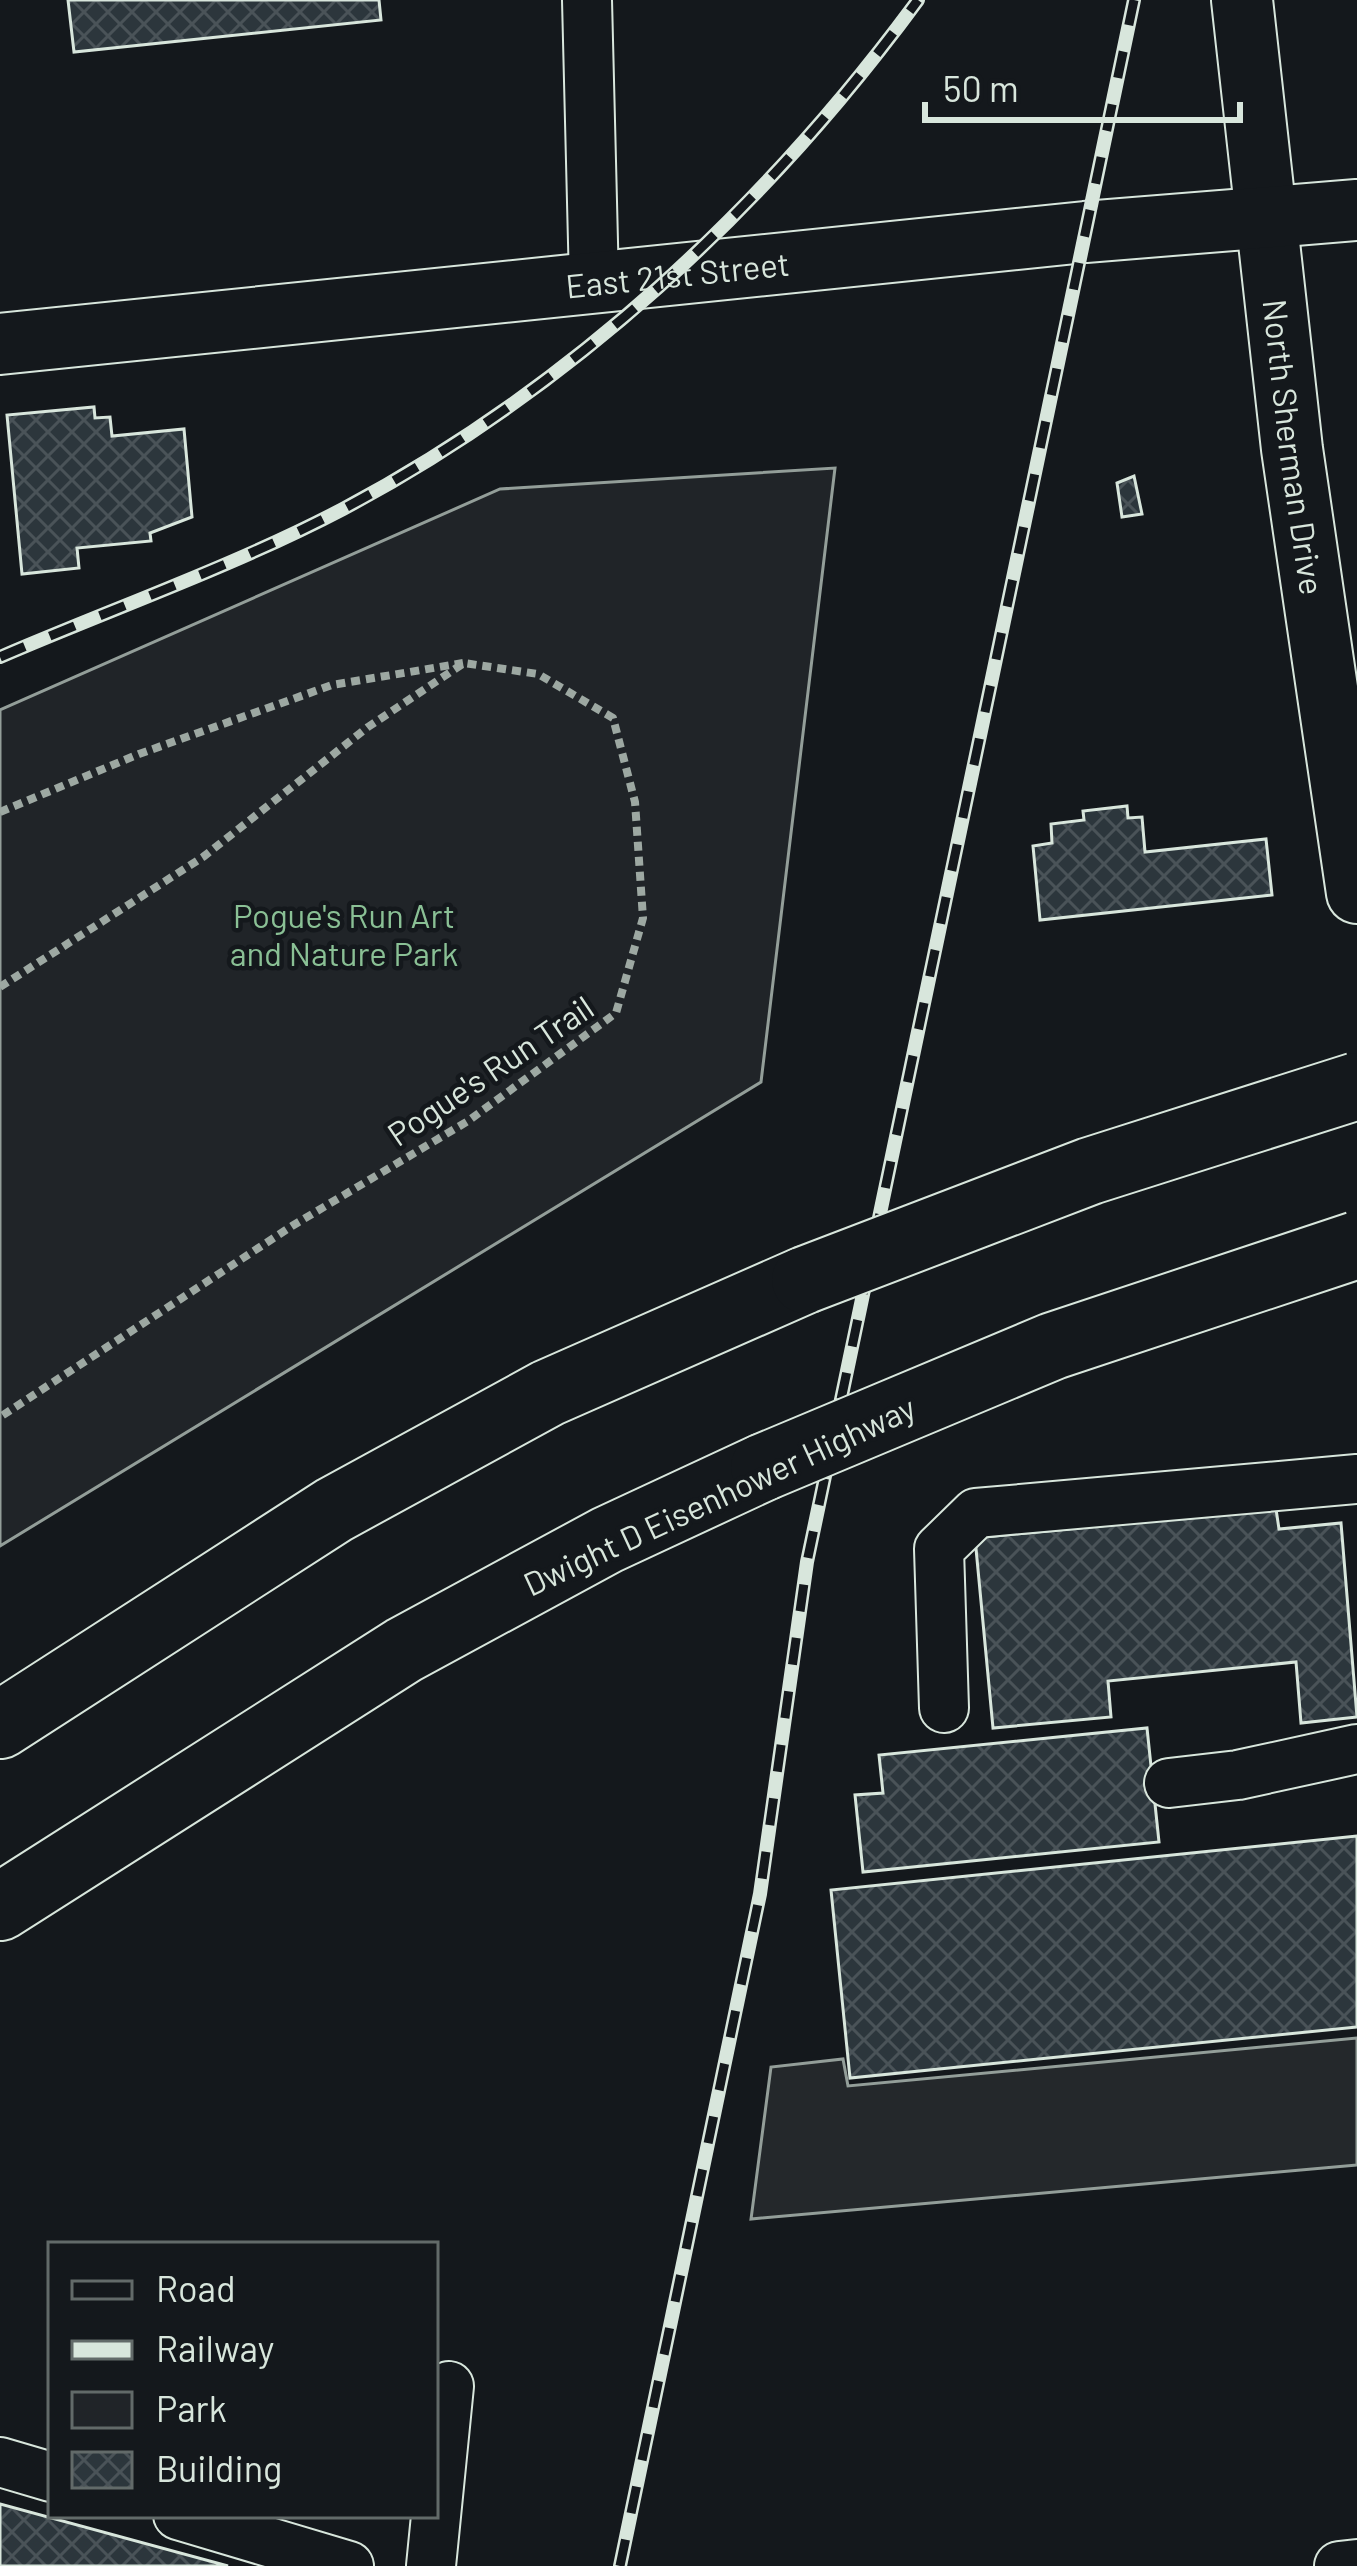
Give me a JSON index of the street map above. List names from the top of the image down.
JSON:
{
  "streets": {
    "highway": ["Dwight D Eisenhower Highway"],
    "main road": ["East 21st Street", "North Sherman Drive"],
    "path": ["Pogue's Run Trail"]
  },
  "crossings": [
    ["East 21st Street", "North Sherman Drive"]
  ],
  "parks": ["Pogue's Run Art and Nature Park"],
  "legend": [
    "Road",
    "Railway",
    "Park",
    "Building"
  ],
  "scale_bar": "50 m"
}
